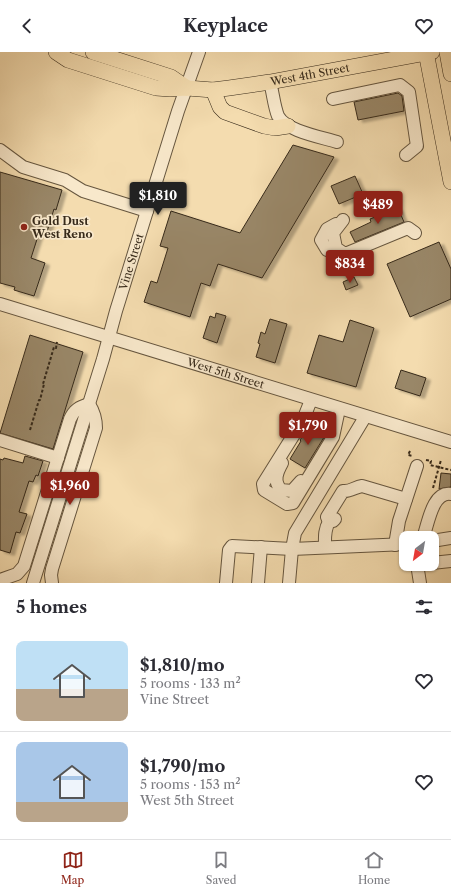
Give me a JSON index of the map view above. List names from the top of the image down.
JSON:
{
  "streets": {
    "main road": ["West 4th Street"],
    "street": ["Vine Street", "West 5th Street"]
  },
  "crossings": [
    ["West 4th Street", "Vine Street"],
    ["Vine Street", "West 5th Street"]
  ],
  "places": ["Gold Dust West Reno"],
  "north": "bottom left",
  "page": {
    "header": "Keyplace",
    "price": [
      "$1,810",
      "$489",
      "$834",
      "$1,790",
      "$1,960"
    ],
    "heading": "5 homes",
    "list": [
      {
        "name": "$1,810/mo",
        "note": "5 rooms · 133 m² · Vine Street"
      },
      {
        "name": "$1,790/mo",
        "note": "5 rooms · 153 m² · West 5th Street"
      }
    ],
    "tabs": ["Map", "Saved", "Home"]
  }
}
